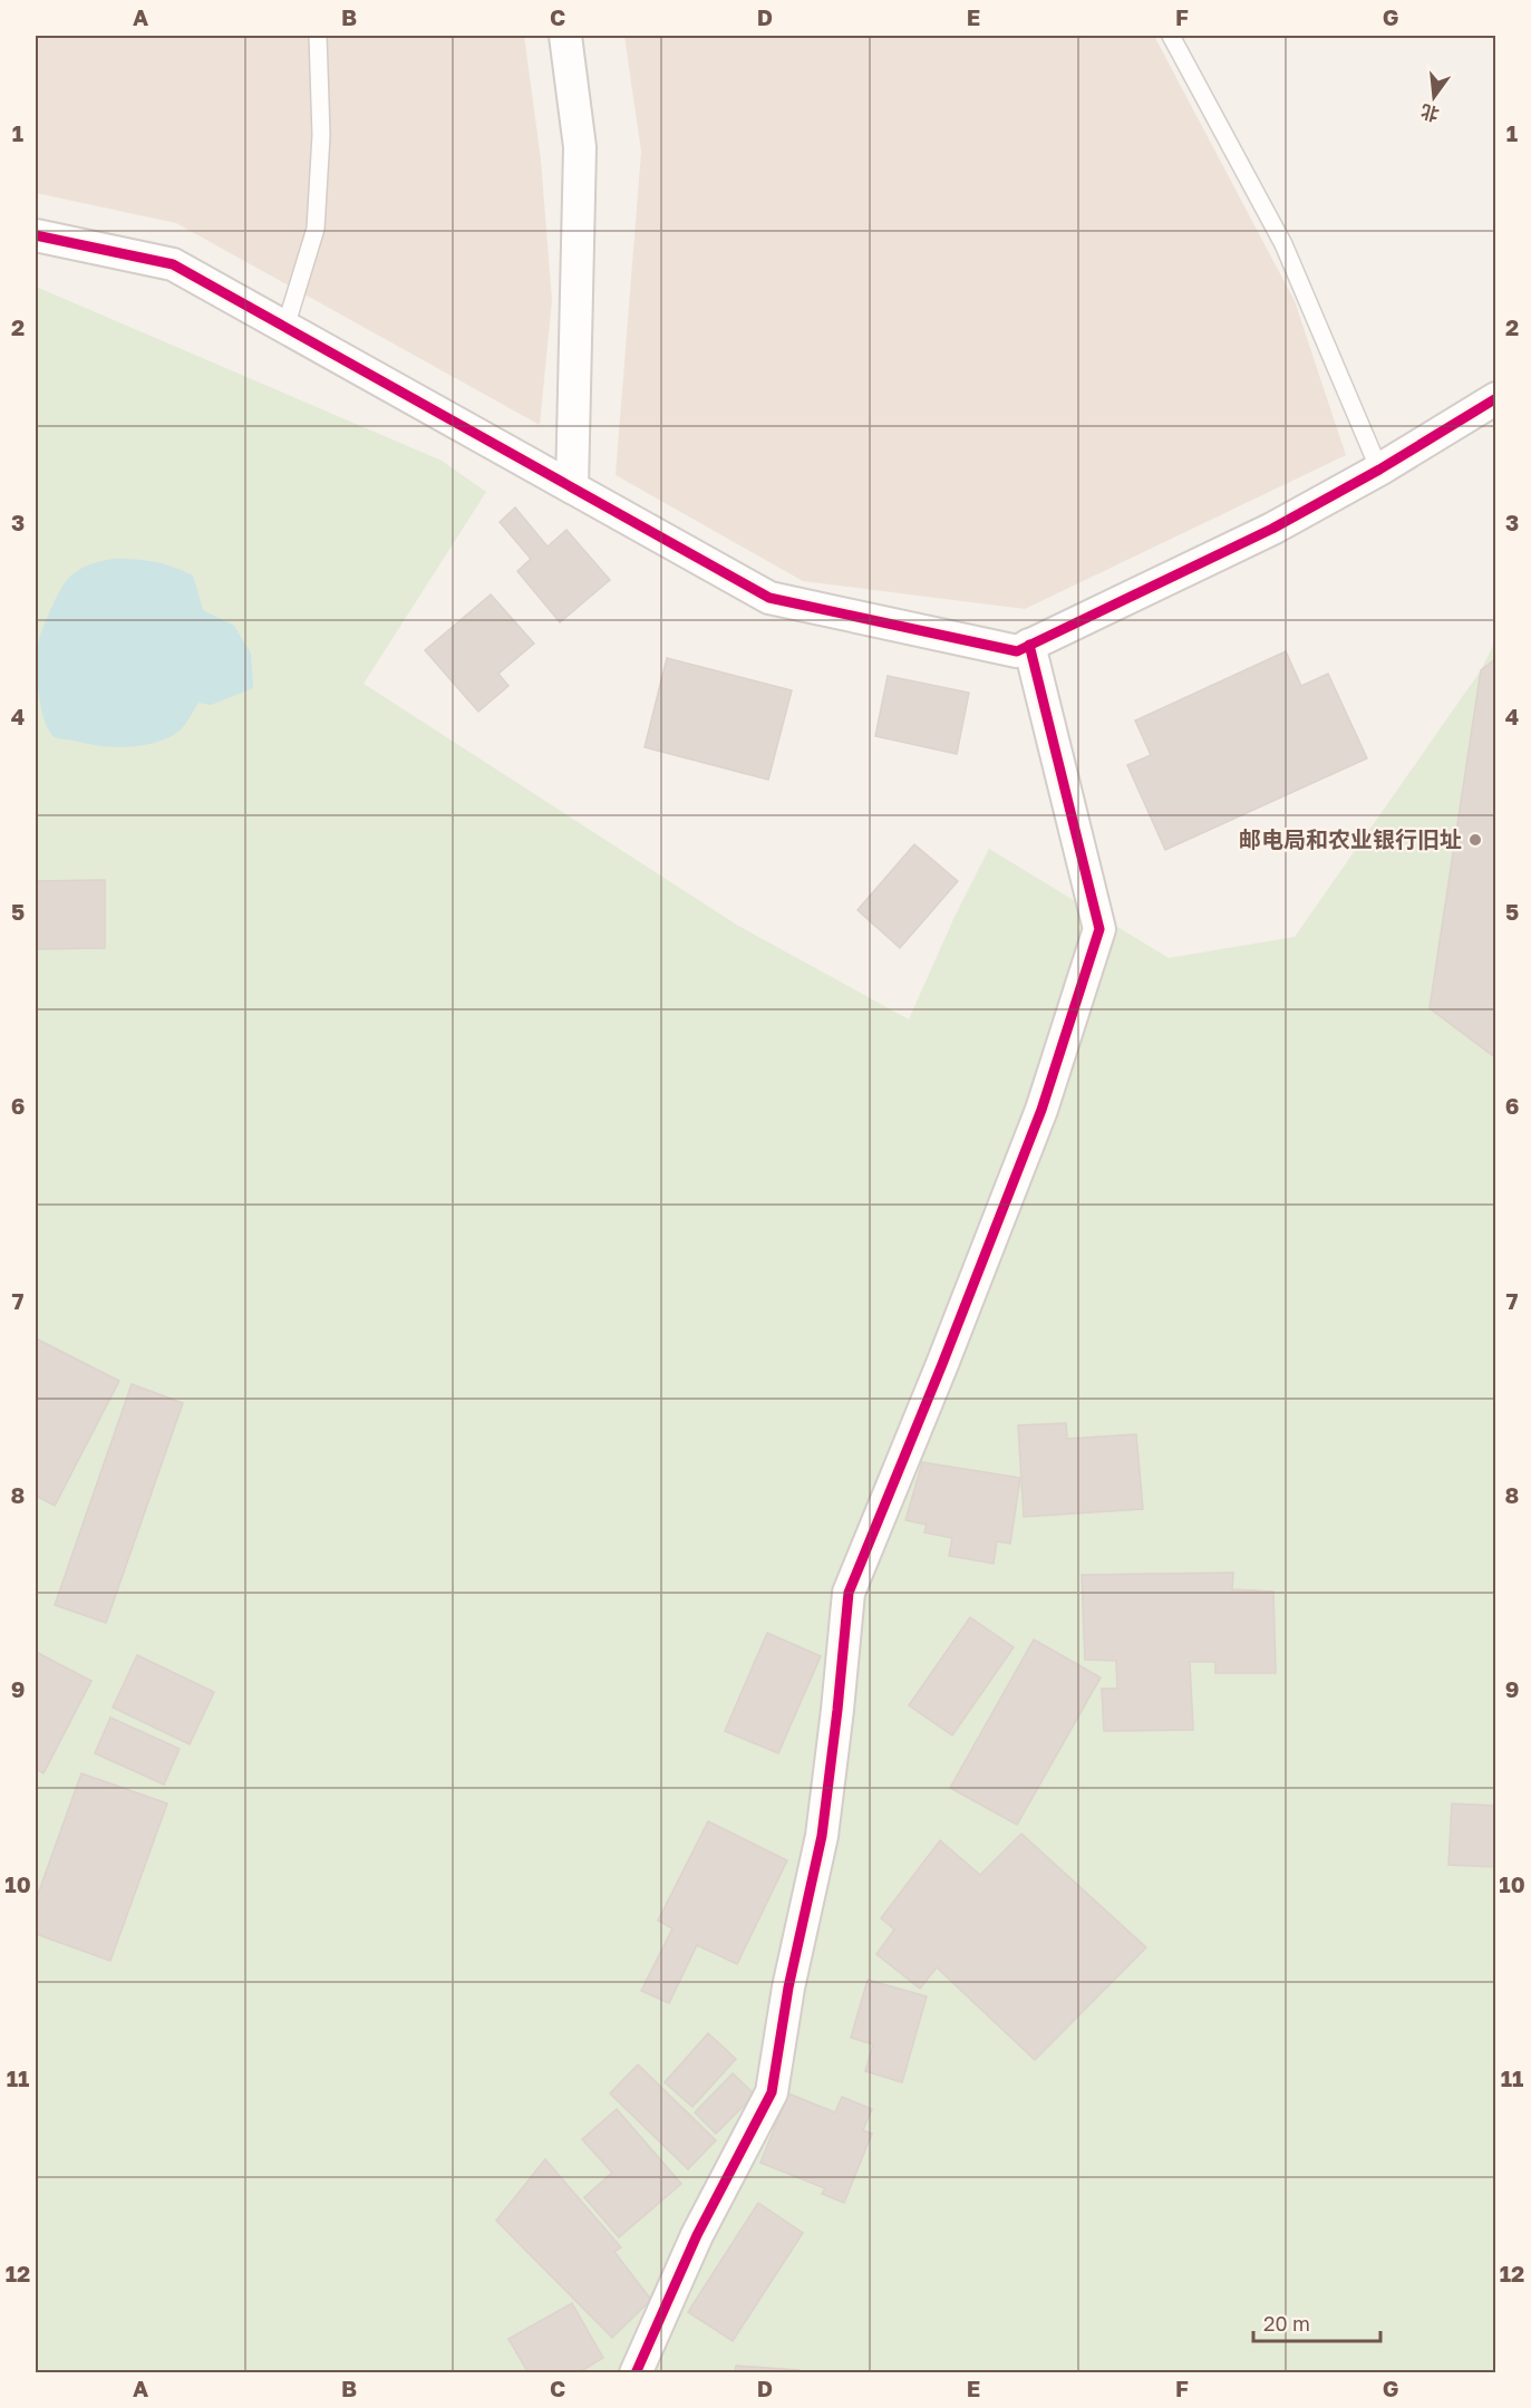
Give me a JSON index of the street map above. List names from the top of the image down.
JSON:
{
  "places": ["邮电局和农业银行旧址"],
  "scale_bar": "20 m",
  "north": "bottom",
  "grid": {
    "columns": [
      "A",
      "B",
      "C",
      "D",
      "E",
      "F",
      "G"
    ],
    "rows": [
      "1",
      "2",
      "3",
      "4",
      "5",
      "6",
      "7",
      "8",
      "9",
      "10",
      "11",
      "12"
    ]
  }
}
